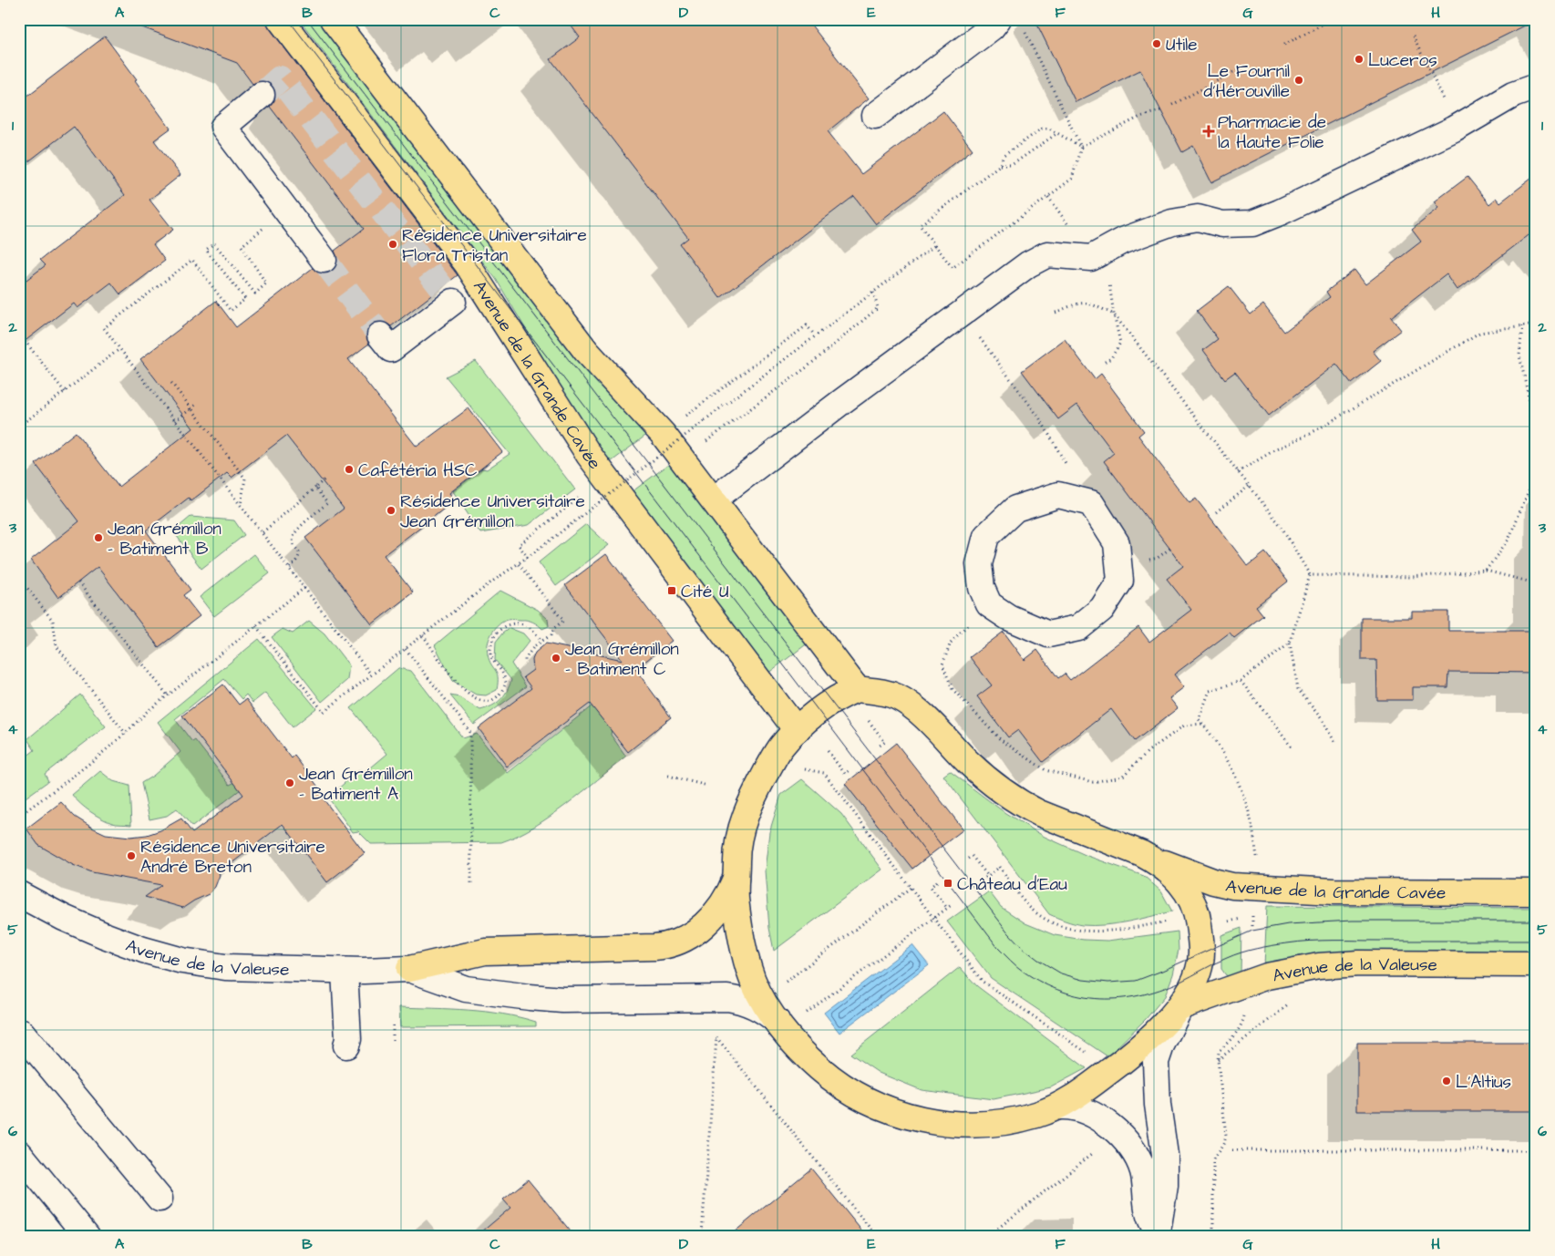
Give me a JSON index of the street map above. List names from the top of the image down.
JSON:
{
  "streets": {
    "main road": ["Avenue de la Grande Cavée", "Avenue de la Valeuse"]
  },
  "places": {
    "other": [
      "Utile",
      "Luceros",
      "Le Fournil d'Hérouville",
      "Résidence Universitaire Flora Tristan",
      "Cafétéria HSC",
      "Résidence Universitaire Jean Grémillon",
      "Jean Grémillon - Batiment B",
      "Jean Grémillon - Batiment C",
      "Jean Grémillon - Batiment A",
      "Résidence Universitaire André Breton",
      "L'Altius"
    ],
    "health": ["Pharmacie de la Haute Folie"],
    "transit": ["Cité U", "Château d'Eau"]
  },
  "grid": {
    "columns": [
      "A",
      "B",
      "C",
      "D",
      "E",
      "F",
      "G",
      "H"
    ],
    "rows": [
      "1",
      "2",
      "3",
      "4",
      "5",
      "6"
    ]
  }
}
